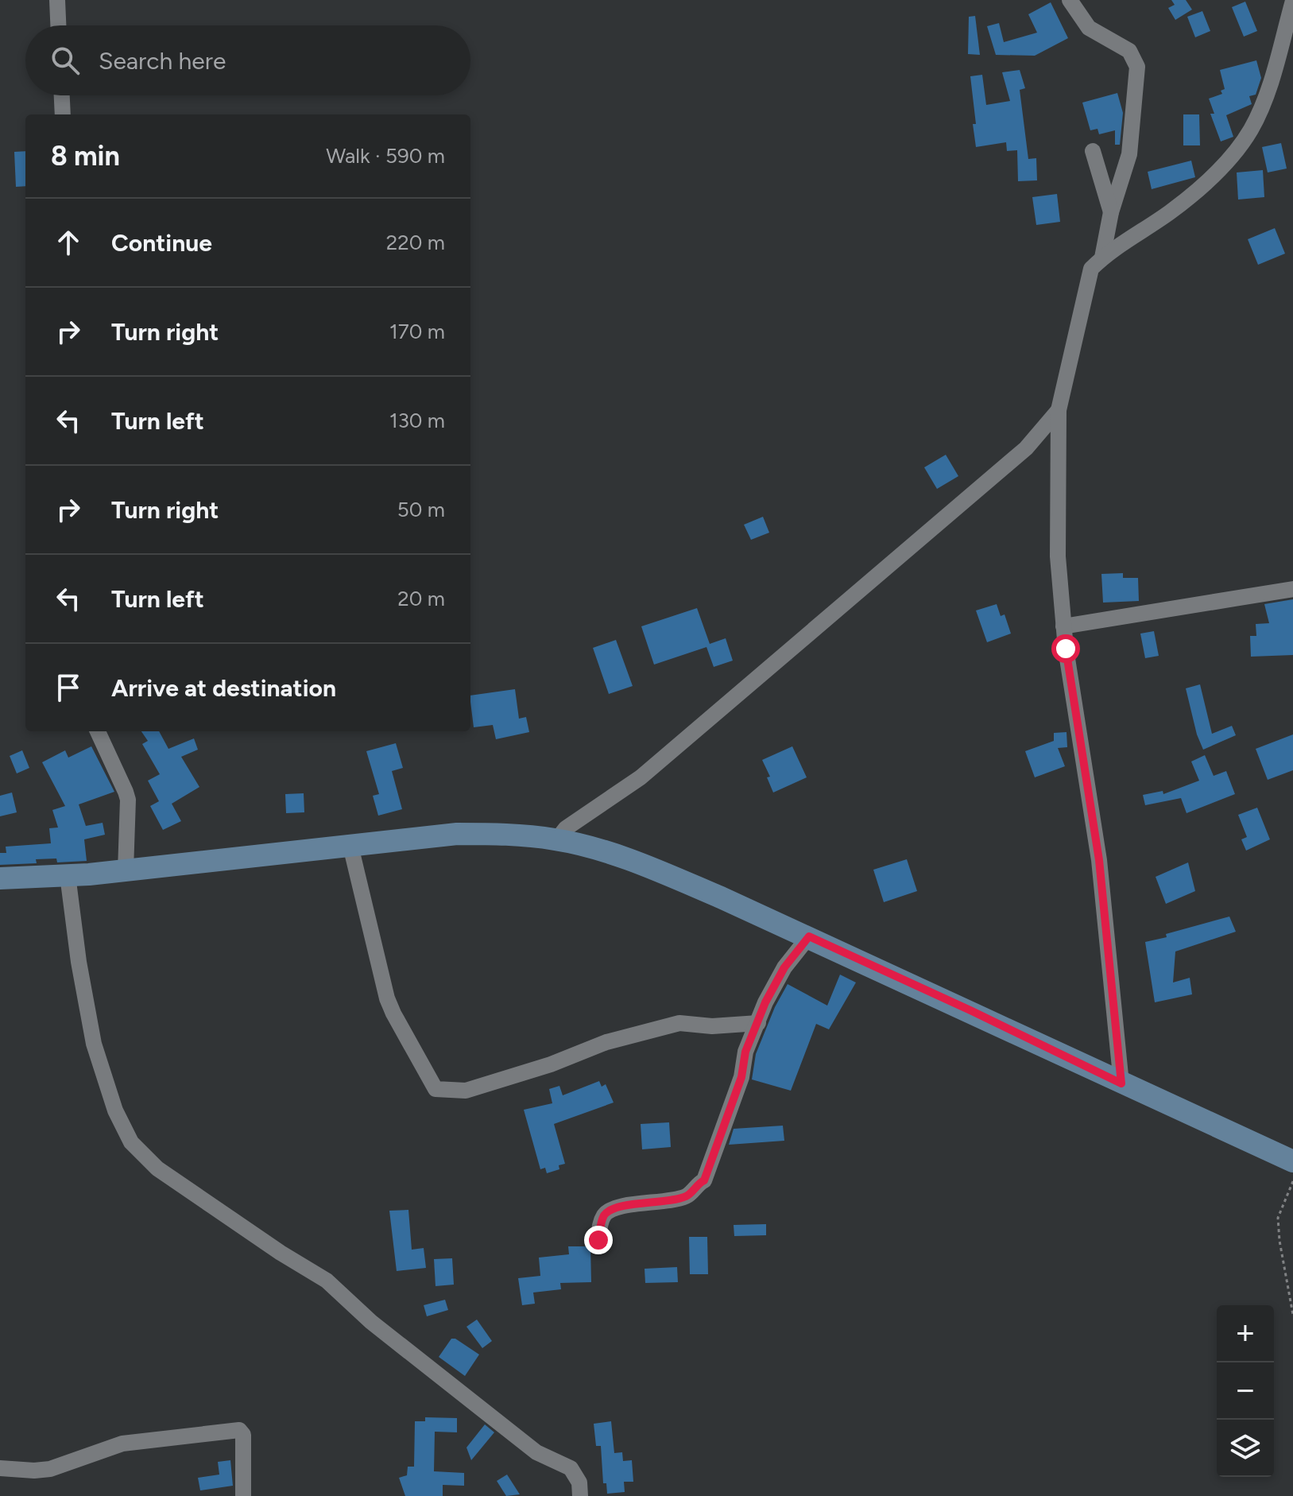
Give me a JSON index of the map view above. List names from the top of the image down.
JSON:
{
  "page": {
    "search": "Search here",
    "heading": ["8 min", "Walk · 590 m"],
    "list": [
      ["Continue", "220 m"],
      ["Turn right", "170 m"],
      ["Turn left", "130 m"],
      ["Turn right", "50 m"],
      ["Turn left", "20 m"],
      "Arrive at destination"
    ],
    "map_buttons": ["+", "−"]
  }
}
